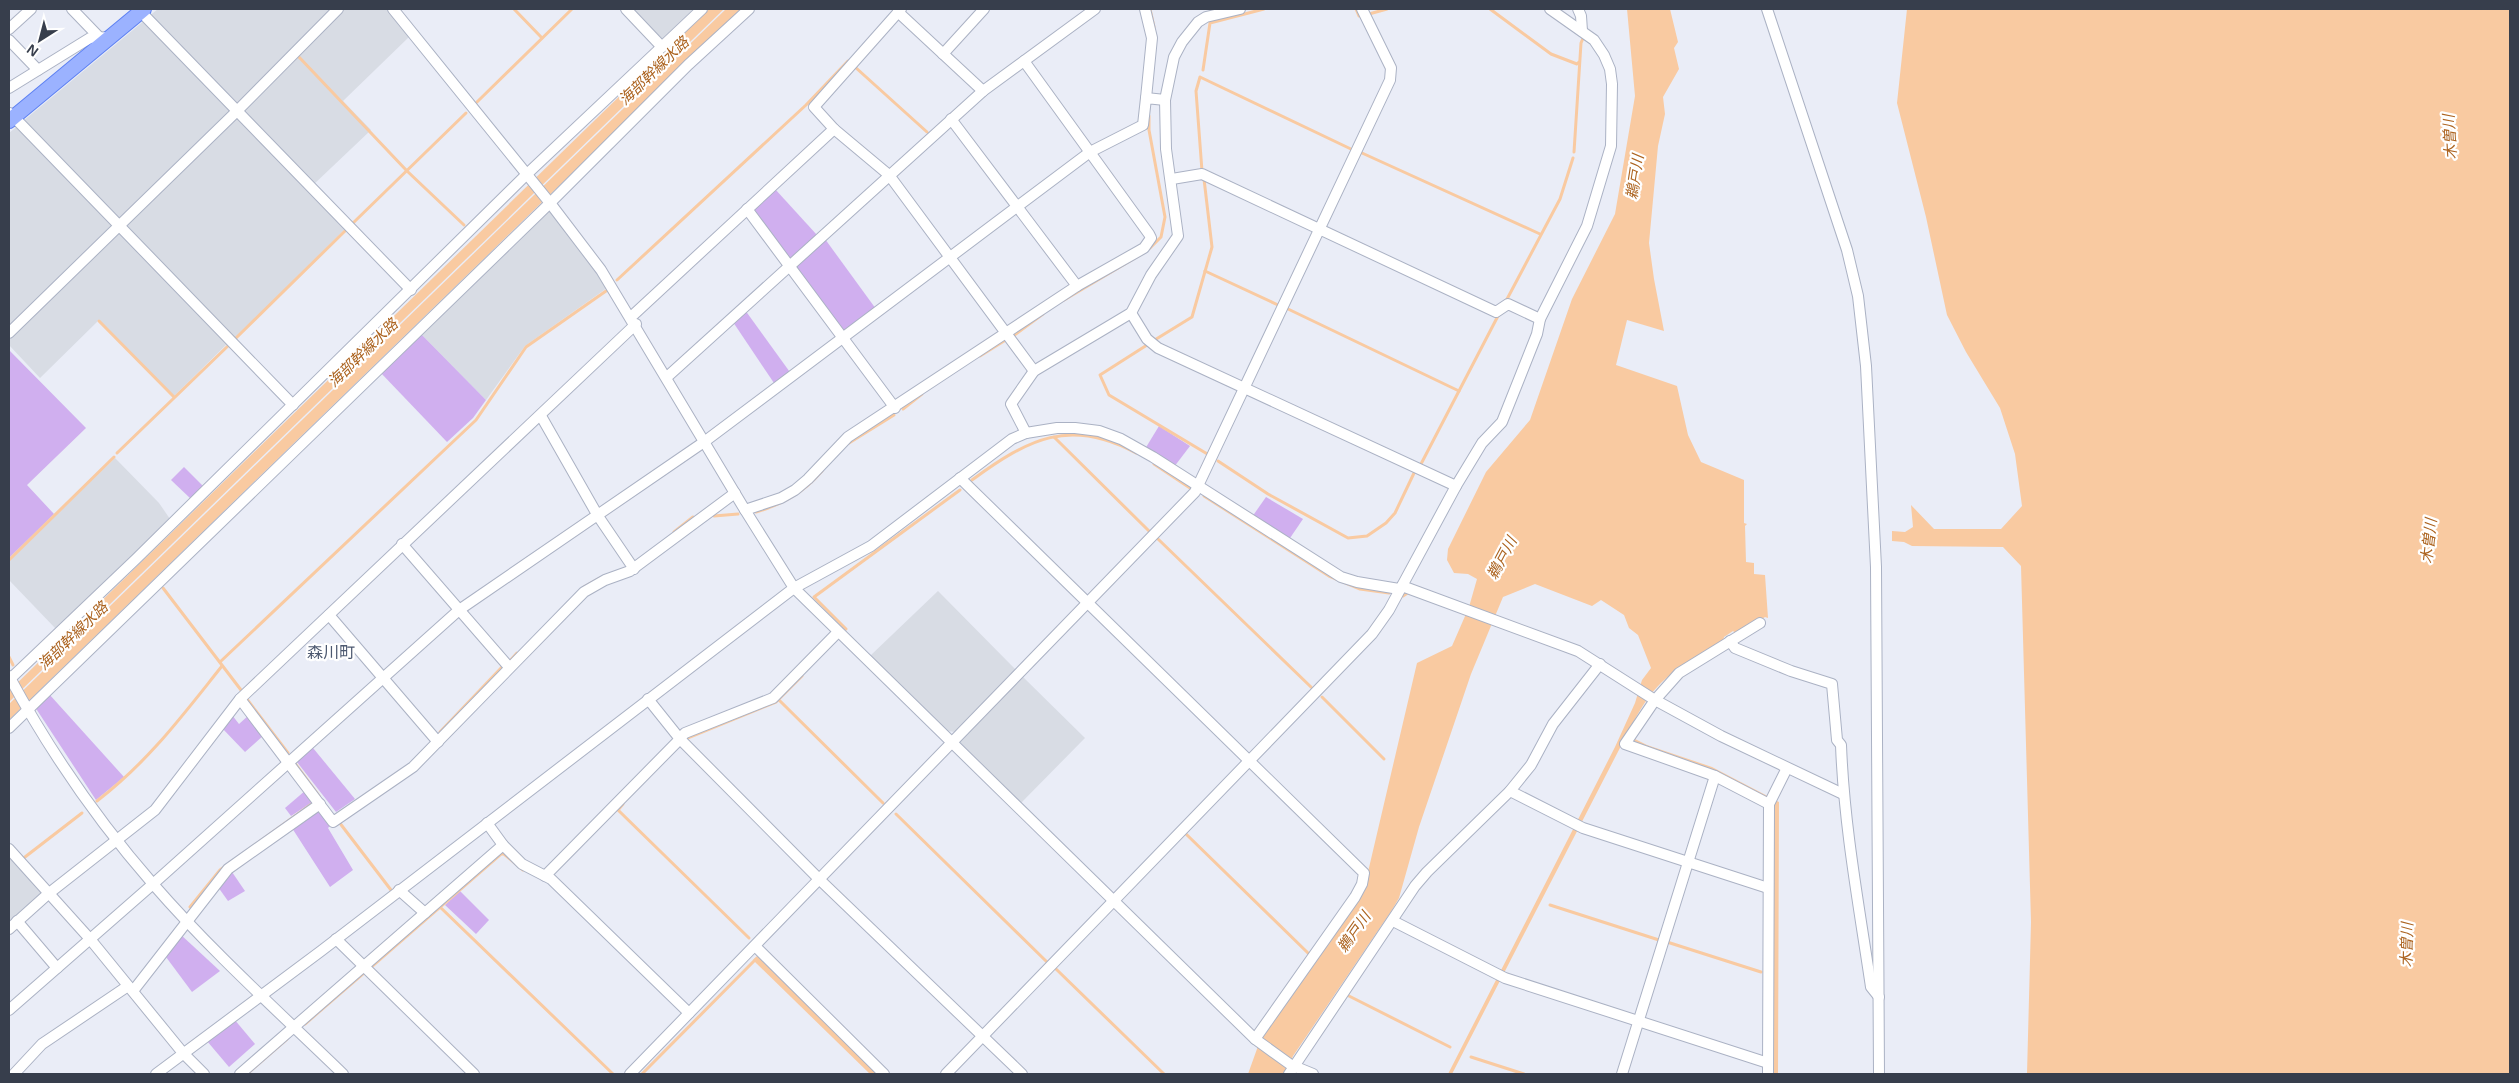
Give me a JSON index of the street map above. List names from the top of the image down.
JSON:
{
  "districts": ["森川町"],
  "water": ["海部幹線水路", "木曽川", "鵜戸川"],
  "north": "bottom left"
}
